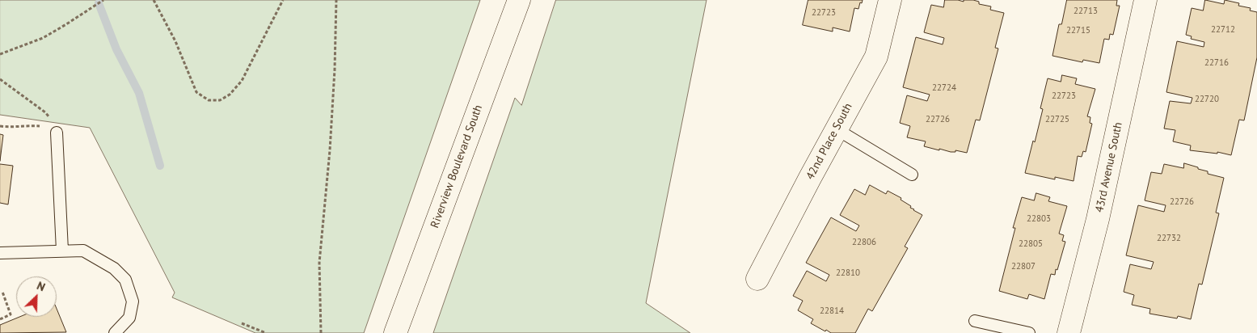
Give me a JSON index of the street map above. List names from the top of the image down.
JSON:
{
  "streets": {
    "street": ["42nd Place South", "Riverview Boulevard South", "43rd Avenue South"]
  },
  "house_numbers": [
    "22713",
    "22723",
    "22712",
    "22715",
    "22716",
    "22724",
    "22723",
    "22720",
    "22726",
    "22725",
    "22726",
    "22803",
    "22732",
    "22806",
    "22805",
    "22807",
    "22810",
    "22814"
  ],
  "north": "top right"
}
